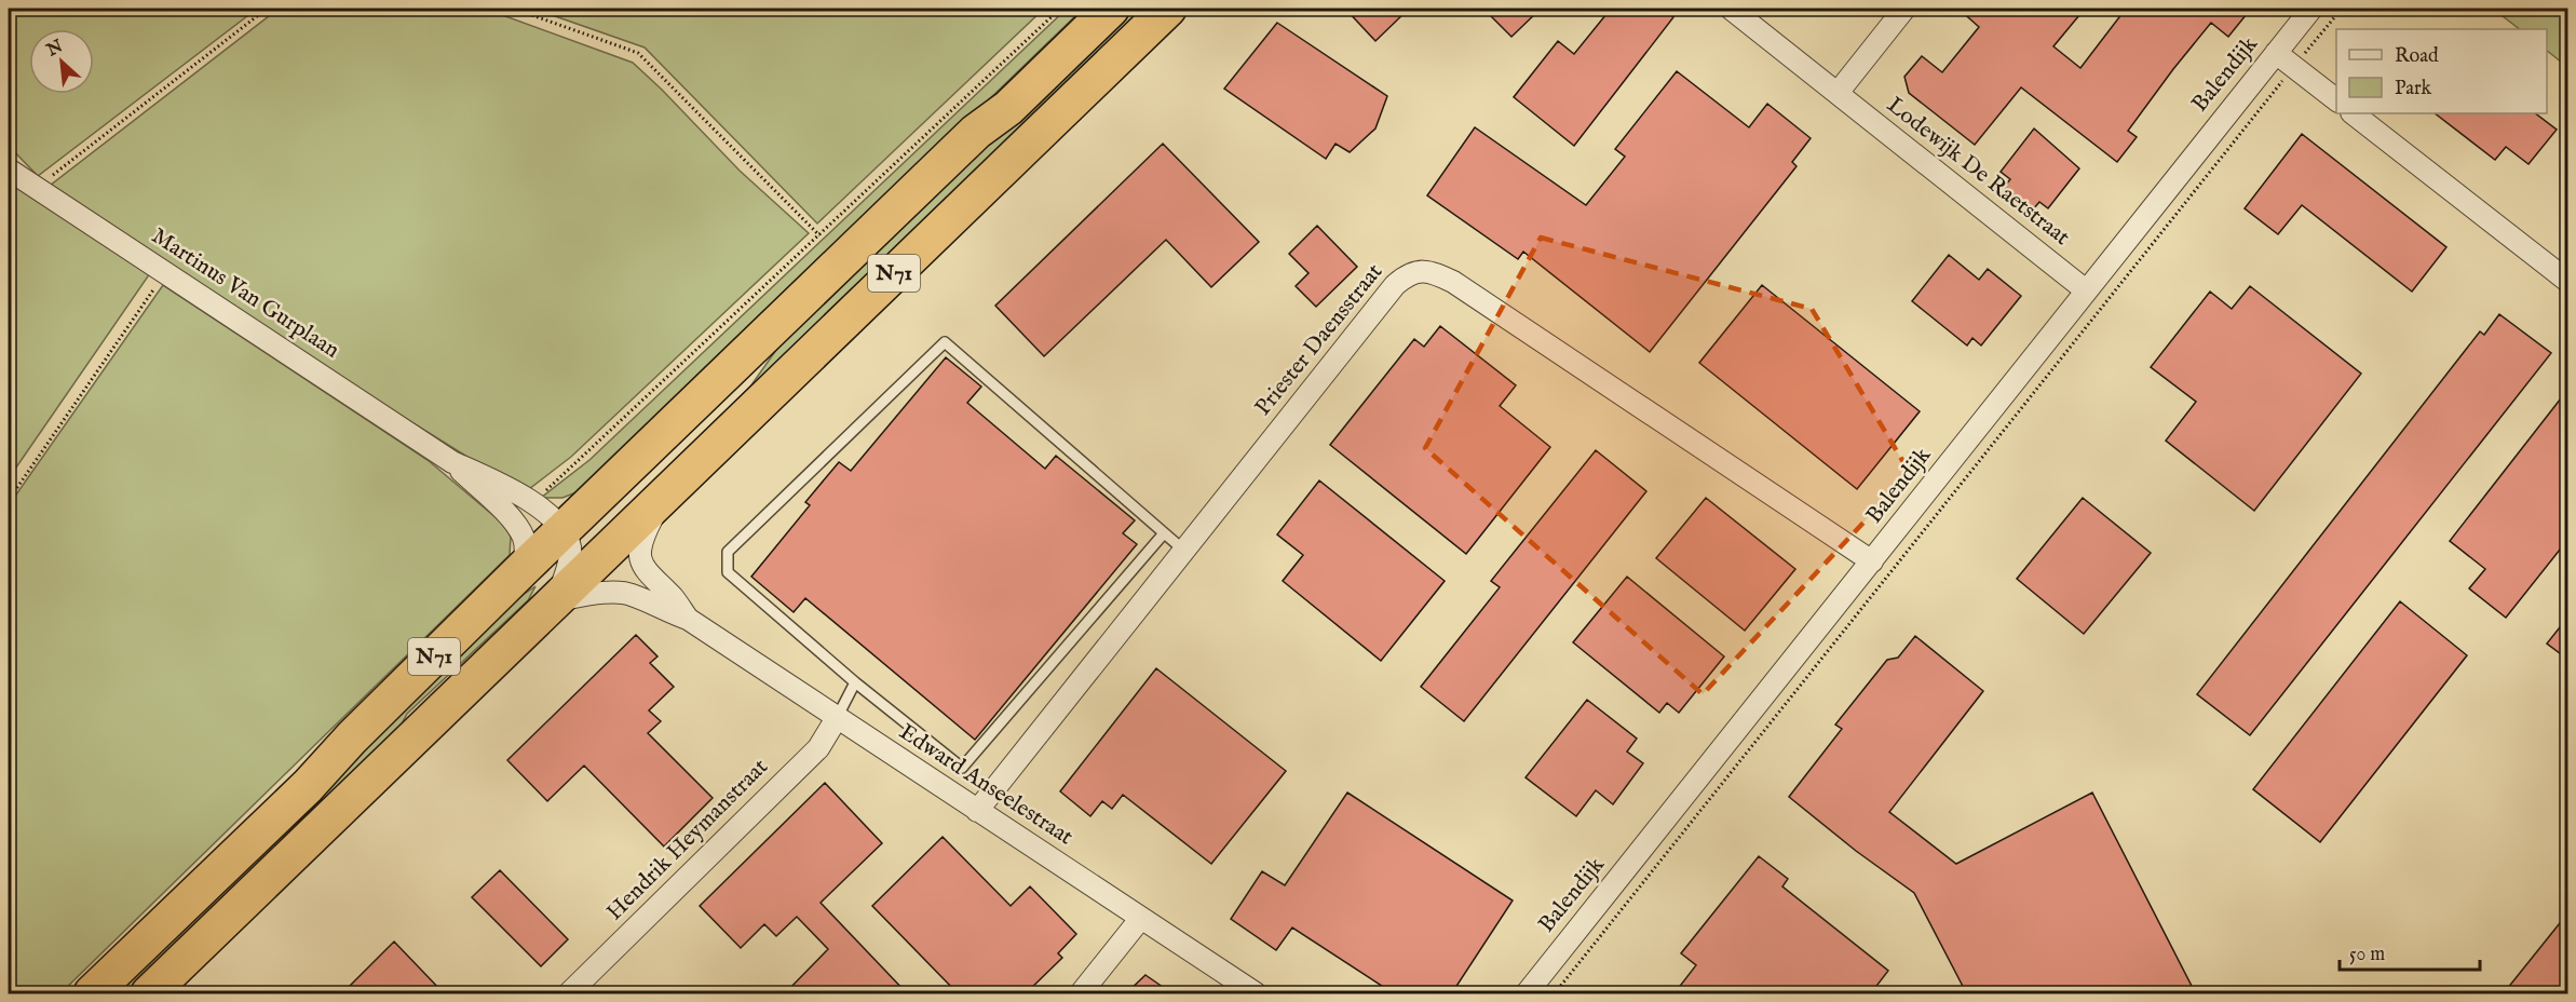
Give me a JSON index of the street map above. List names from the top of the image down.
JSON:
{
  "streets": {
    "highway": ["N71"],
    "street": [
      "Balendijk",
      "Lodewijk De Raetstraat",
      "Martinus Van Gurplaan",
      "Priester Daensstraat",
      "Edward Anseelestraat",
      "Hendrik Heymanstraat"
    ]
  },
  "crossings": [
    ["Balendijk", "Lodewijk De Raetstraat"],
    ["Balendijk", "Priester Daensstraat"],
    ["N71", "Martinus Van Gurplaan"],
    ["N71", "Edward Anseelestraat"],
    ["Priester Daensstraat", "Edward Anseelestraat"],
    ["Edward Anseelestraat", "Hendrik Heymanstraat"]
  ],
  "legend": ["Road", "Park"],
  "scale_bar": "50 m",
  "north": "top left"
}
